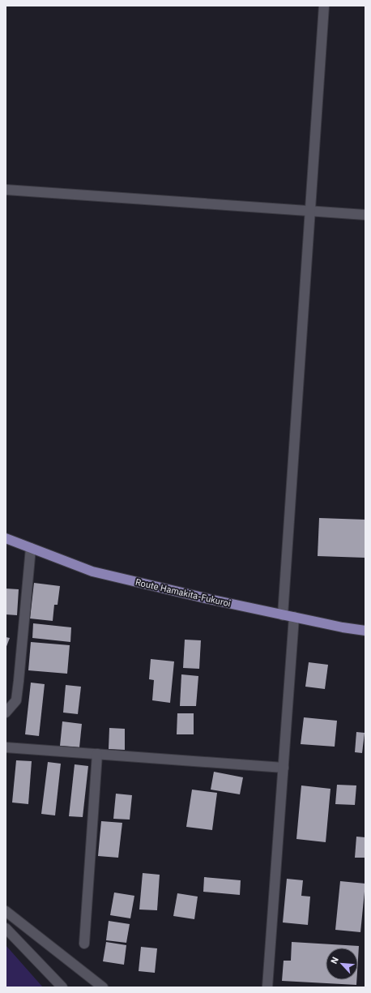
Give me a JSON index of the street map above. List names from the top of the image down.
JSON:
{
  "streets": {
    "main road": ["Route Hamakita-Fukuroi"]
  },
  "north": "top left"
}
